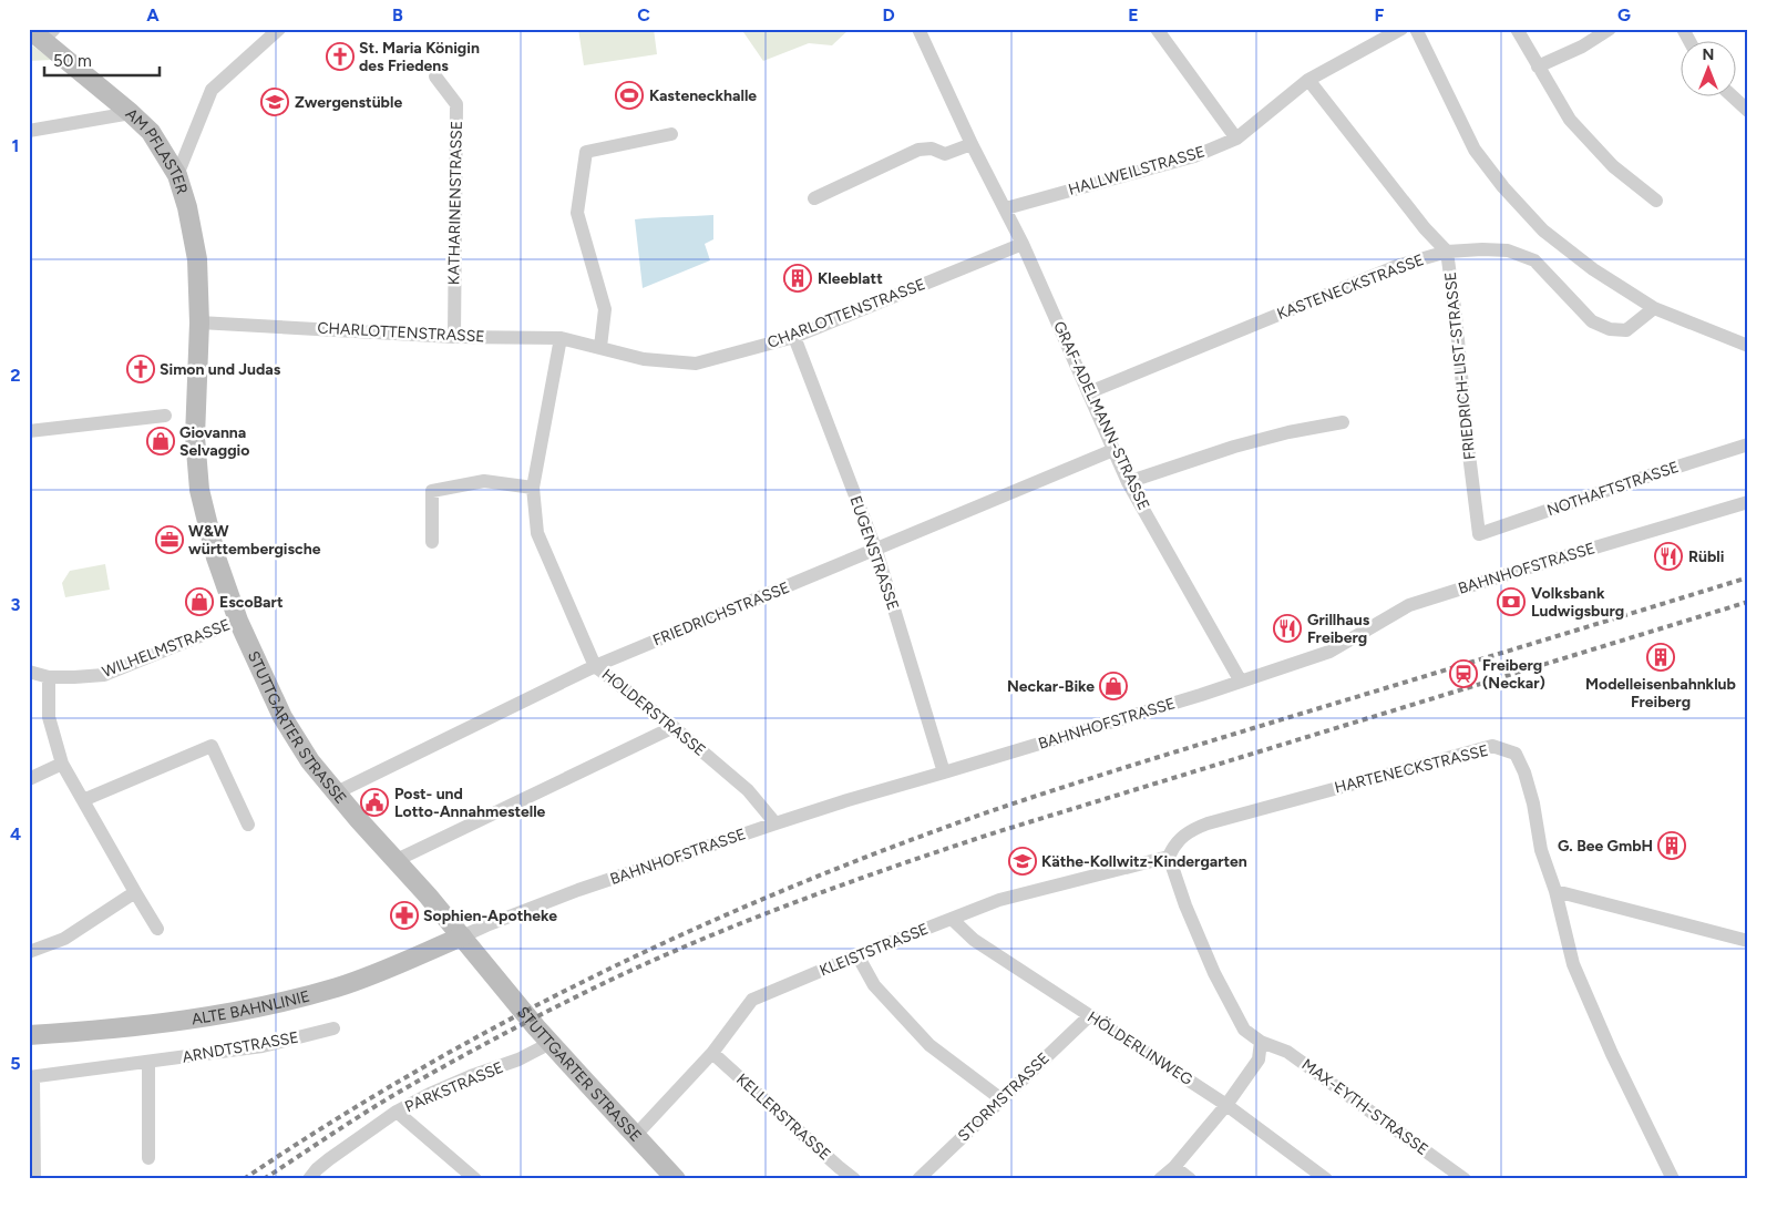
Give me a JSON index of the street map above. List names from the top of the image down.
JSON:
{
  "streets": {
    "street": [
      "AM PFLASTER",
      "HALLWEILSTRASSE",
      "KATHARINENSTRASSE",
      "KASTENECKSTRASSE",
      "CHARLOTTENSTRASSE",
      "FRIEDRICH-LIST-STRASSE",
      "GRAF-ADELMANN-STRASSE",
      "NOTHAFTSTRASSE",
      "EUGENSTRASSE",
      "BAHNHOFSTRASSE",
      "FRIEDRICHSTRASSE",
      "WILHELMSTRASSE",
      "HOLDERSTRASSE",
      "STUTTGARTER STRASSE",
      "HARTENECKSTRASSE",
      "KLEISTSTRASSE",
      "ALTE BAHNLINIE",
      "ARNDTSTRASSE",
      "HÖLDERLINWEG",
      "PARKSTRASSE",
      "STORMSTRASSE",
      "MAX-EYTH-STRASSE",
      "KELLERSTRASSE"
    ]
  },
  "crossings": [
    ["AM PFLASTER", "CHARLOTTENSTRASSE"],
    ["AM PFLASTER", "STUTTGARTER STRASSE"],
    ["HALLWEILSTRASSE", "FRIEDRICH-LIST-STRASSE"],
    ["HALLWEILSTRASSE", "GRAF-ADELMANN-STRASSE"],
    ["KATHARINENSTRASSE", "CHARLOTTENSTRASSE"],
    ["KASTENECKSTRASSE", "FRIEDRICH-LIST-STRASSE"],
    ["KASTENECKSTRASSE", "GRAF-ADELMANN-STRASSE"],
    ["CHARLOTTENSTRASSE", "GRAF-ADELMANN-STRASSE"],
    ["CHARLOTTENSTRASSE", "EUGENSTRASSE"],
    ["CHARLOTTENSTRASSE", "HOLDERSTRASSE"],
    ["CHARLOTTENSTRASSE", "STUTTGARTER STRASSE"],
    ["FRIEDRICH-LIST-STRASSE", "NOTHAFTSTRASSE"],
    ["GRAF-ADELMANN-STRASSE", "BAHNHOFSTRASSE"],
    ["GRAF-ADELMANN-STRASSE", "FRIEDRICHSTRASSE"],
    ["EUGENSTRASSE", "BAHNHOFSTRASSE"],
    ["EUGENSTRASSE", "FRIEDRICHSTRASSE"],
    ["BAHNHOFSTRASSE", "HOLDERSTRASSE"],
    ["BAHNHOFSTRASSE", "STUTTGARTER STRASSE"],
    ["BAHNHOFSTRASSE", "ALTE BAHNLINIE"],
    ["FRIEDRICHSTRASSE", "HOLDERSTRASSE"],
    ["FRIEDRICHSTRASSE", "STUTTGARTER STRASSE"],
    ["WILHELMSTRASSE", "STUTTGARTER STRASSE"],
    ["STUTTGARTER STRASSE", "KLEISTSTRASSE"],
    ["STUTTGARTER STRASSE", "ALTE BAHNLINIE"],
    ["STUTTGARTER STRASSE", "PARKSTRASSE"],
    ["HARTENECKSTRASSE", "KLEISTSTRASSE"],
    ["HARTENECKSTRASSE", "MAX-EYTH-STRASSE"],
    ["KLEISTSTRASSE", "HÖLDERLINWEG"],
    ["KLEISTSTRASSE", "MAX-EYTH-STRASSE"],
    ["KLEISTSTRASSE", "KELLERSTRASSE"],
    ["HÖLDERLINWEG", "STORMSTRASSE"]
  ],
  "places": {
    "church": ["St. Maria Königin des Friedens", "Simon und Judas"],
    "sports": ["Kasteneckhalle"],
    "school or university": ["Zwergenstüble", "Käthe-Kollwitz-Kindergarten"],
    "building": ["Kleeblatt", "Modelleisenbahnklub Freiberg", "G. Bee GmbH"],
    "shop": ["Giovanna Selvaggio", "EscoBart", "Neckar-Bike"],
    "office": ["W&W württembergische"],
    "restaurant": ["Rübli", "Grillhaus Freiberg"],
    "bank": ["Volksbank Ludwigsburg"],
    "station": ["Freiberg (Neckar)"],
    "public building": ["Post- und Lotto-Annahmestelle"],
    "pharmacy": ["Sophien-Apotheke"]
  },
  "scale_bar": "50 m",
  "north": "top",
  "grid": {
    "columns": [
      "A",
      "B",
      "C",
      "D",
      "E",
      "F",
      "G"
    ],
    "rows": [
      "1",
      "2",
      "3",
      "4",
      "5"
    ]
  }
}
